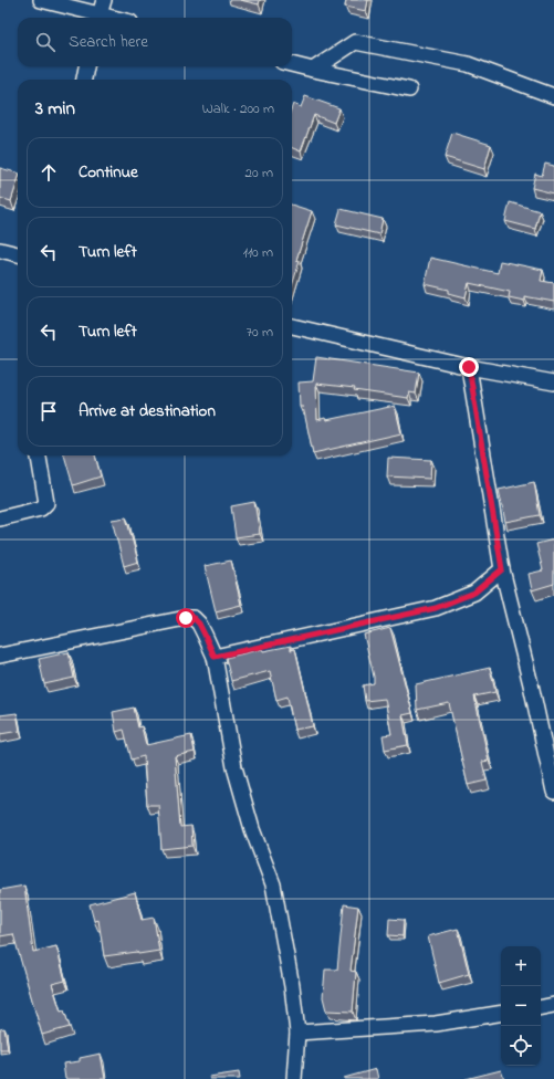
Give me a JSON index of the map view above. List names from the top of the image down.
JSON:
{
  "page": {
    "search": "Search here",
    "heading": ["3 min", "Walk · 200 m"],
    "list": [
      ["Continue", "20 m"],
      ["Turn left", "110 m"],
      ["Turn left", "70 m"],
      "Arrive at destination"
    ],
    "map_buttons": ["+", "−"]
  }
}
